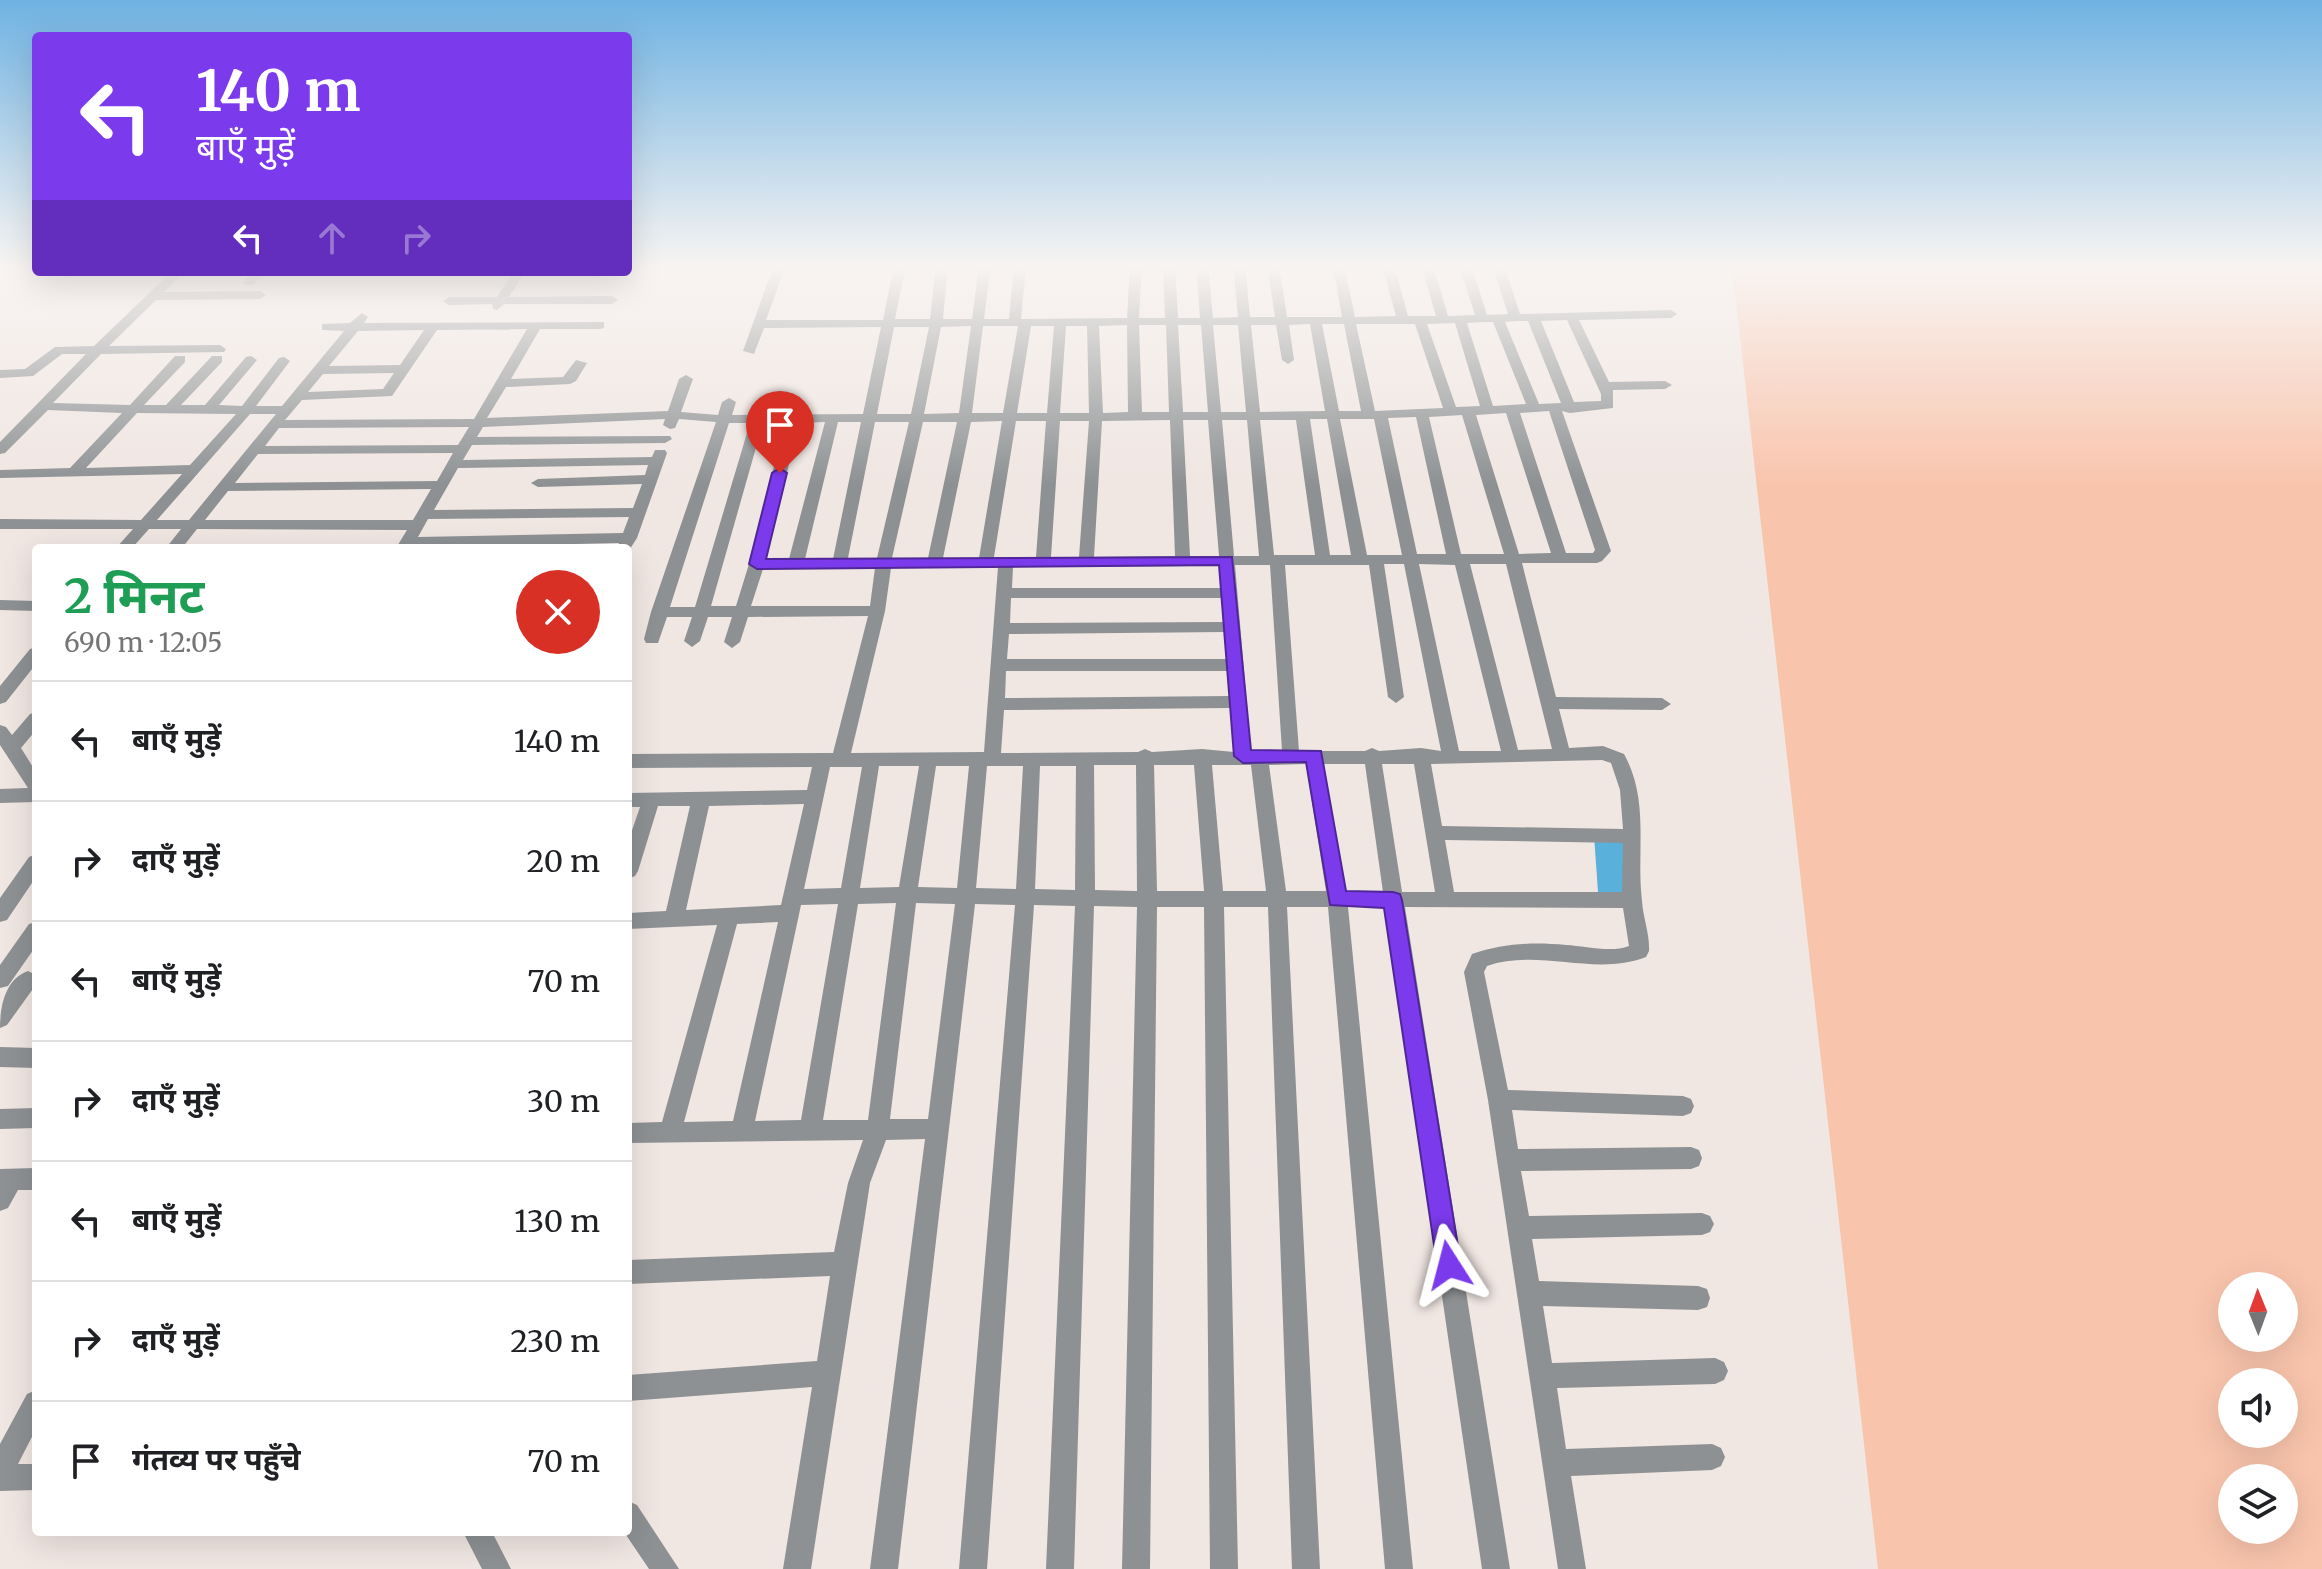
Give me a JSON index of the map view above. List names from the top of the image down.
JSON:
{
  "north": "top",
  "page": {
    "turn": ["140 m", "बाएँ मुड़ें"],
    "heading": ["2 मिनट", "690 m · 12:05"],
    "list": [
      {
        "name": "बाएँ मुड़ें",
        "value": "140 m"
      },
      {
        "name": "दाएँ मुड़ें",
        "value": "20 m"
      },
      {
        "name": "बाएँ मुड़ें",
        "value": "70 m"
      },
      {
        "name": "दाएँ मुड़ें",
        "value": "30 m"
      },
      {
        "name": "बाएँ मुड़ें",
        "value": "130 m"
      },
      {
        "name": "दाएँ मुड़ें",
        "value": "230 m"
      },
      {
        "name": "गंतव्य पर पहुँचे",
        "value": "70 m"
      }
    ]
  }
}
